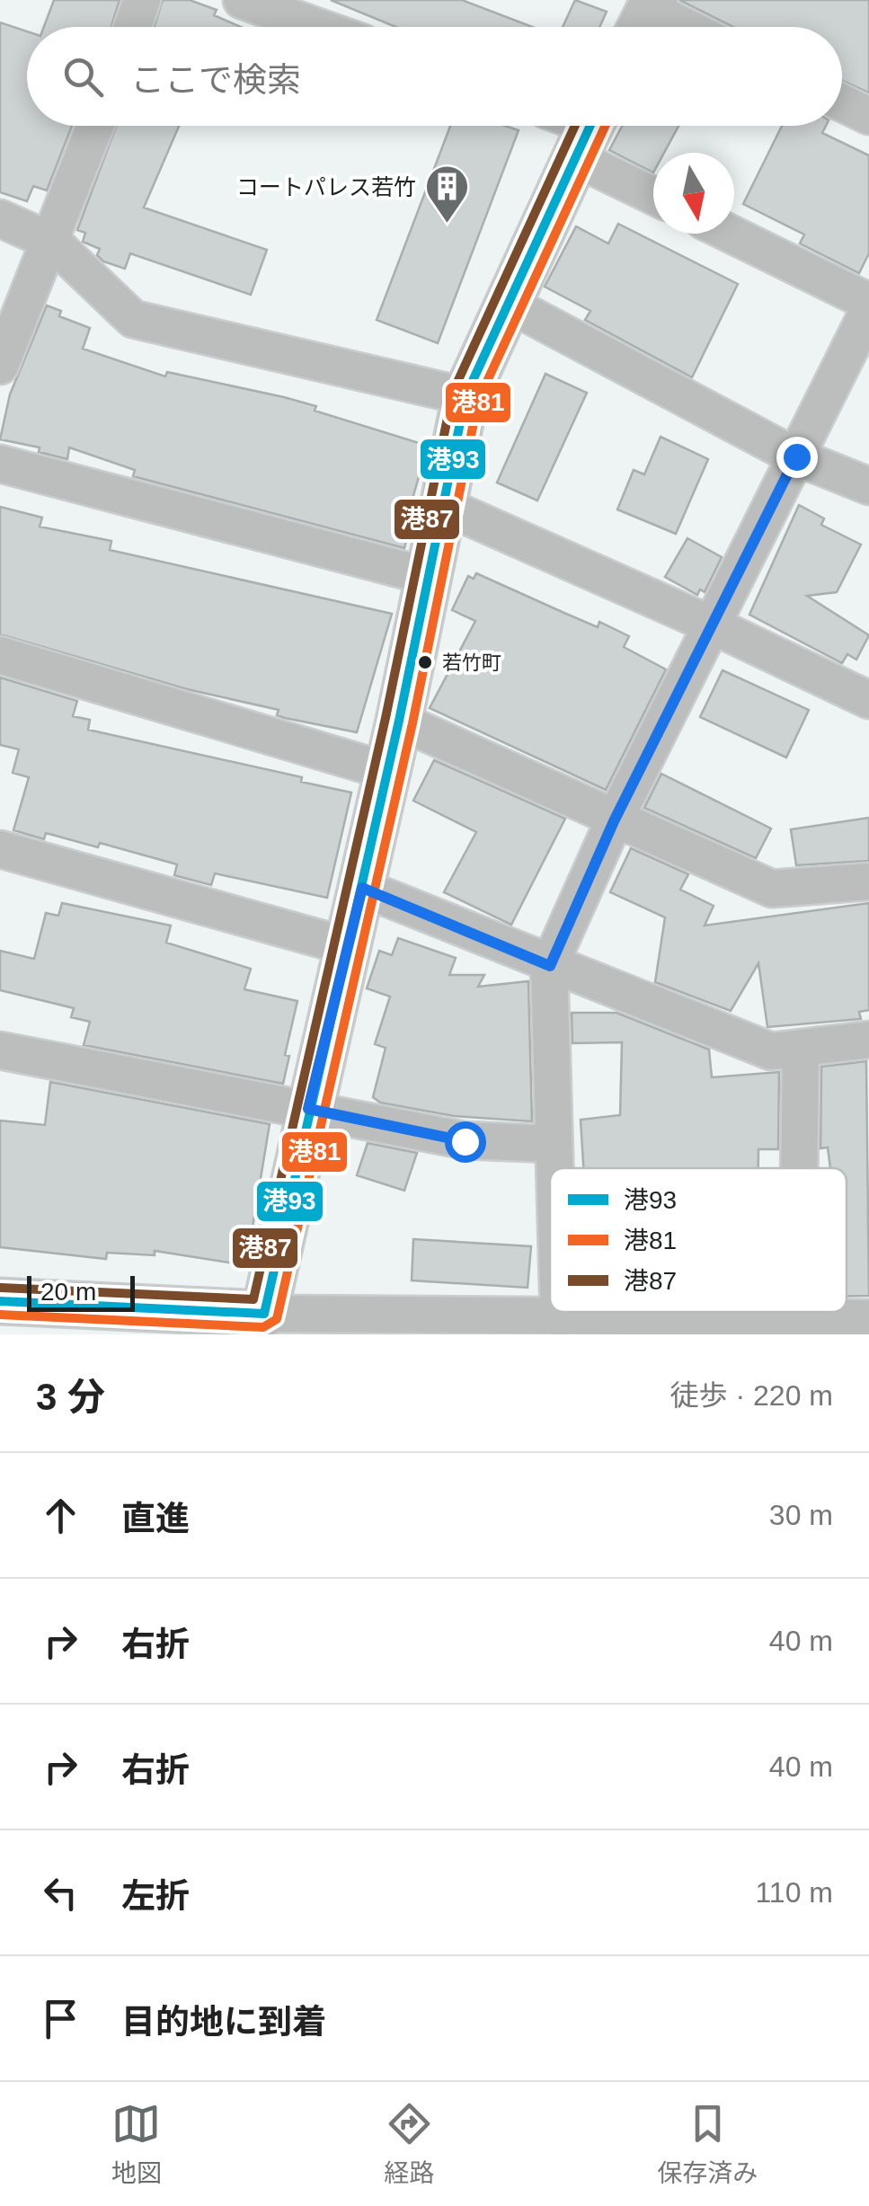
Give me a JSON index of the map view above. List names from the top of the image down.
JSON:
{
  "places": {
    "building": ["コートパレス若竹"],
    "other": ["若竹町"]
  },
  "lines": ["transit line 港93", "transit line 港81", "transit line 港87"],
  "legend": ["港93", "港81", "港87"],
  "scale_bar": "20 m",
  "north": "bottom",
  "page": {
    "search": "ここで検索",
    "scale": "20 m",
    "heading": ["3 分", "徒歩 · 220 m"],
    "list": [
      ["直進", "30 m"],
      ["右折", "40 m"],
      ["右折", "40 m"],
      ["左折", "110 m"],
      "目的地に到着"
    ],
    "nav": ["地図", "経路", "保存済み"]
  }
}
